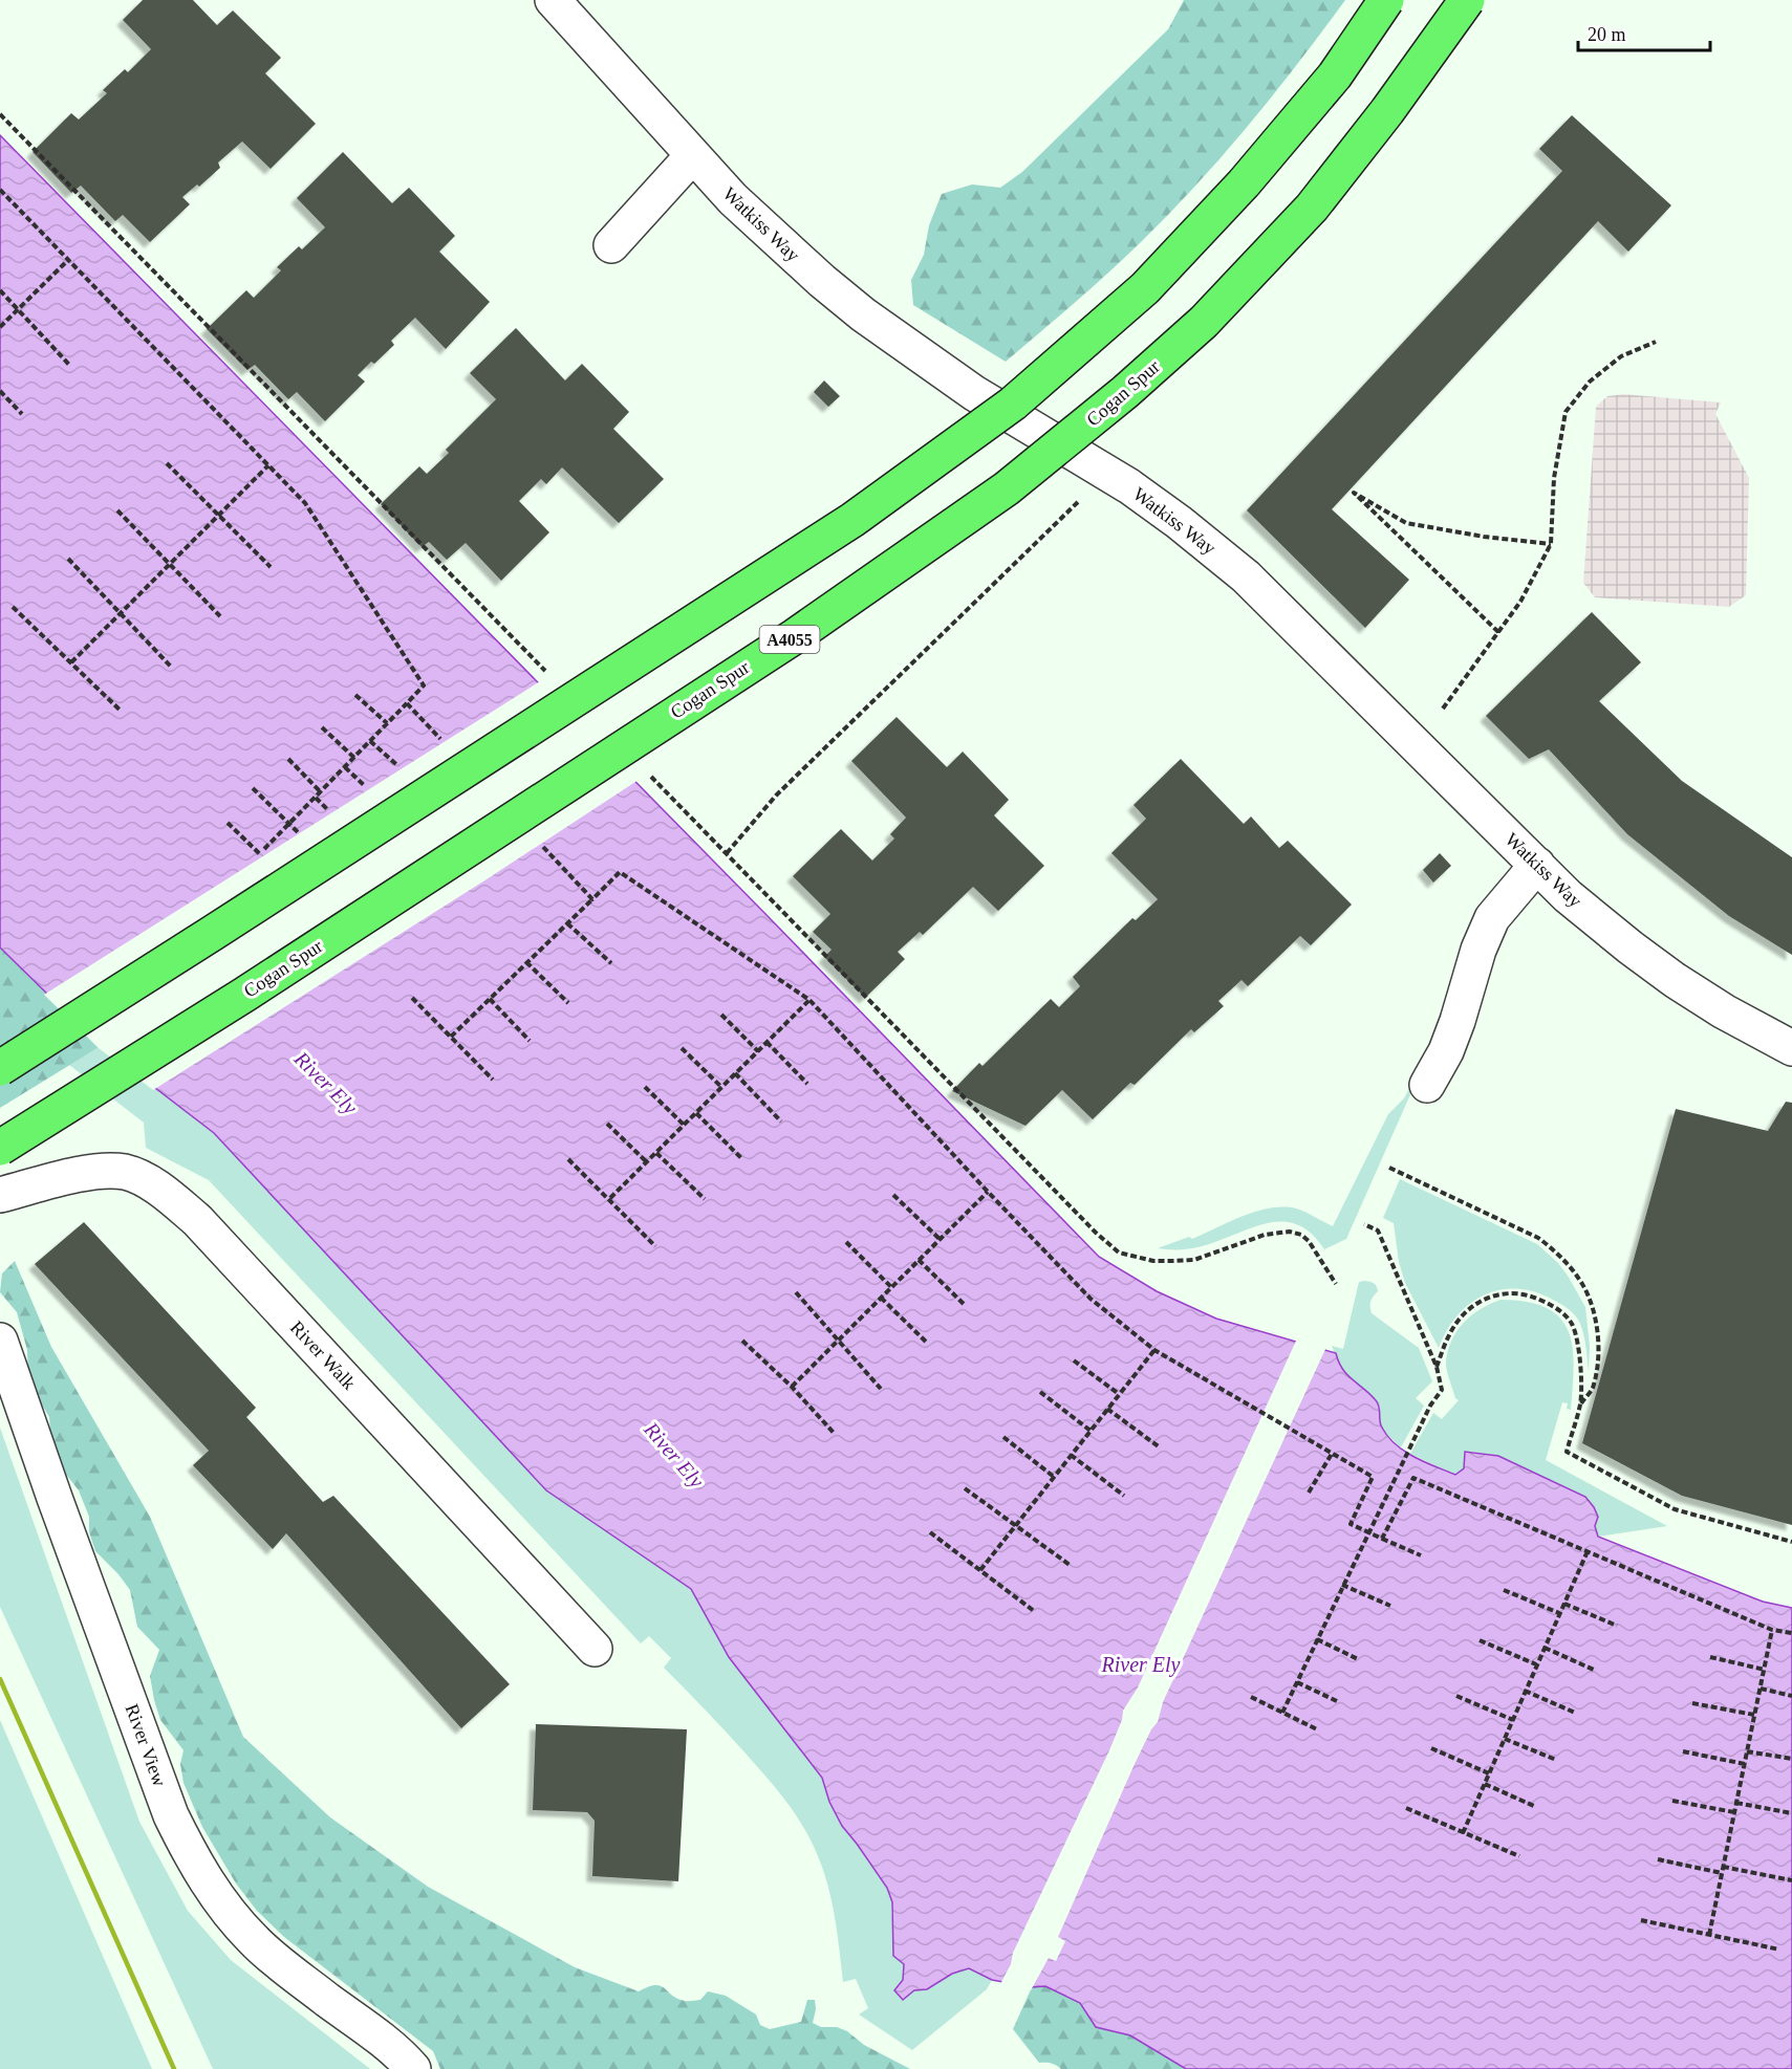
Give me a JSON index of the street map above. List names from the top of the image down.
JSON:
{
  "streets": {
    "main road": ["Cogan Spur", "A4055"],
    "street": ["Watkiss Way", "River Walk", "River View"]
  },
  "water": ["River Ely"],
  "scale_bar": "20 m"
}
